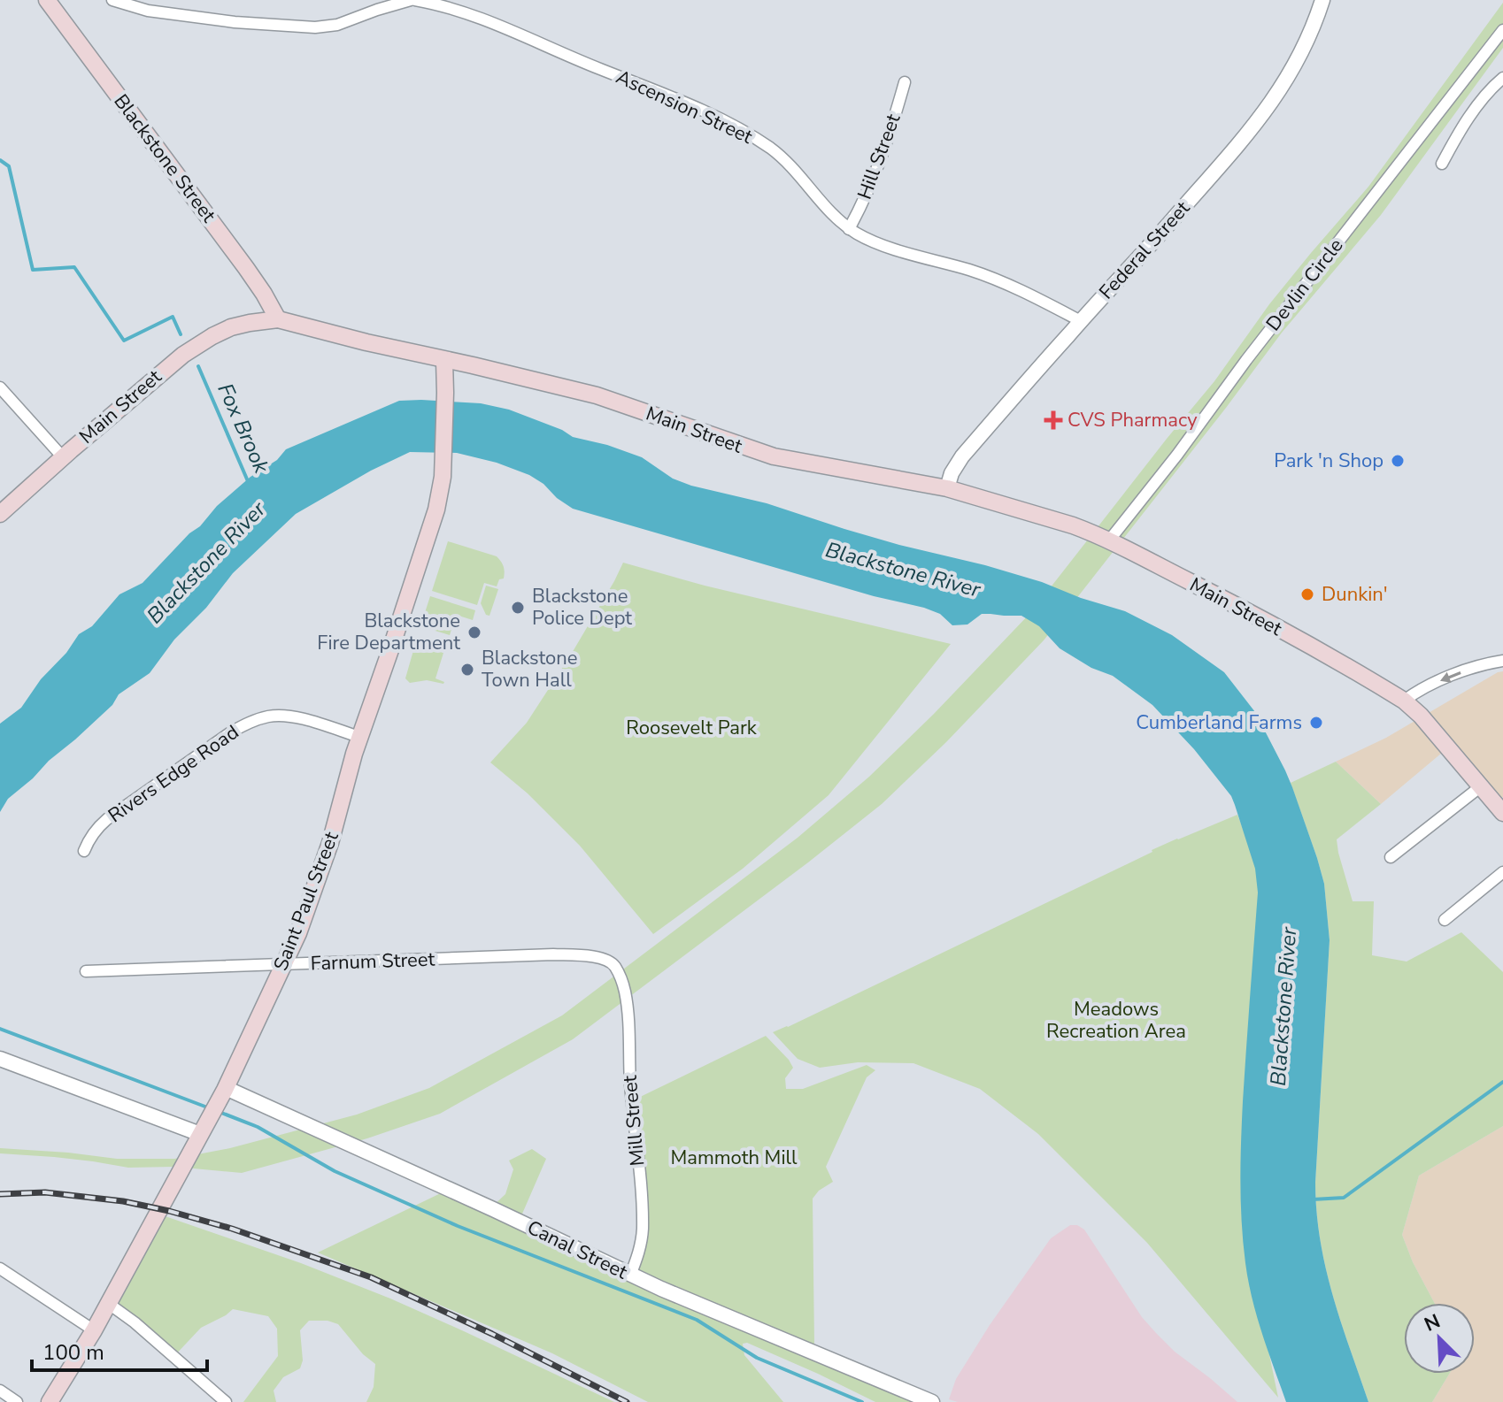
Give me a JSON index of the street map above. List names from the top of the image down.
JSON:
{
  "streets": {
    "main road": ["Blackstone Street", "Main Street", "Saint Paul Street"],
    "street": [
      "Ascension Street",
      "Hill Street",
      "Federal Street",
      "Devlin Circle",
      "Rivers Edge Road",
      "Farnum Street",
      "Mill Street",
      "Canal Street"
    ]
  },
  "crossings": [
    ["Ascension Street", "Hill Street"],
    ["Ascension Street", "Federal Street"],
    ["Blackstone Street", "Main Street"],
    ["Federal Street", "Main Street"],
    ["Devlin Circle", "Main Street"],
    ["Main Street", "Saint Paul Street"],
    ["Rivers Edge Road", "Saint Paul Street"],
    ["Saint Paul Street", "Farnum Street"],
    ["Saint Paul Street", "Canal Street"],
    ["Farnum Street", "Mill Street"],
    ["Mill Street", "Canal Street"]
  ],
  "water": ["Fox Brook", "Blackstone River"],
  "parks": ["Roosevelt Park", "Meadows Recreation Area", "Mammoth Mill"],
  "places": {
    "health": ["CVS Pharmacy"],
    "other": [
      "Park 'n Shop",
      "Dunkin'",
      "Blackstone Police Dept",
      "Blackstone Fire Department",
      "Blackstone Town Hall",
      "Cumberland Farms"
    ]
  },
  "scale_bar": "100 m",
  "north": "top left"
}
